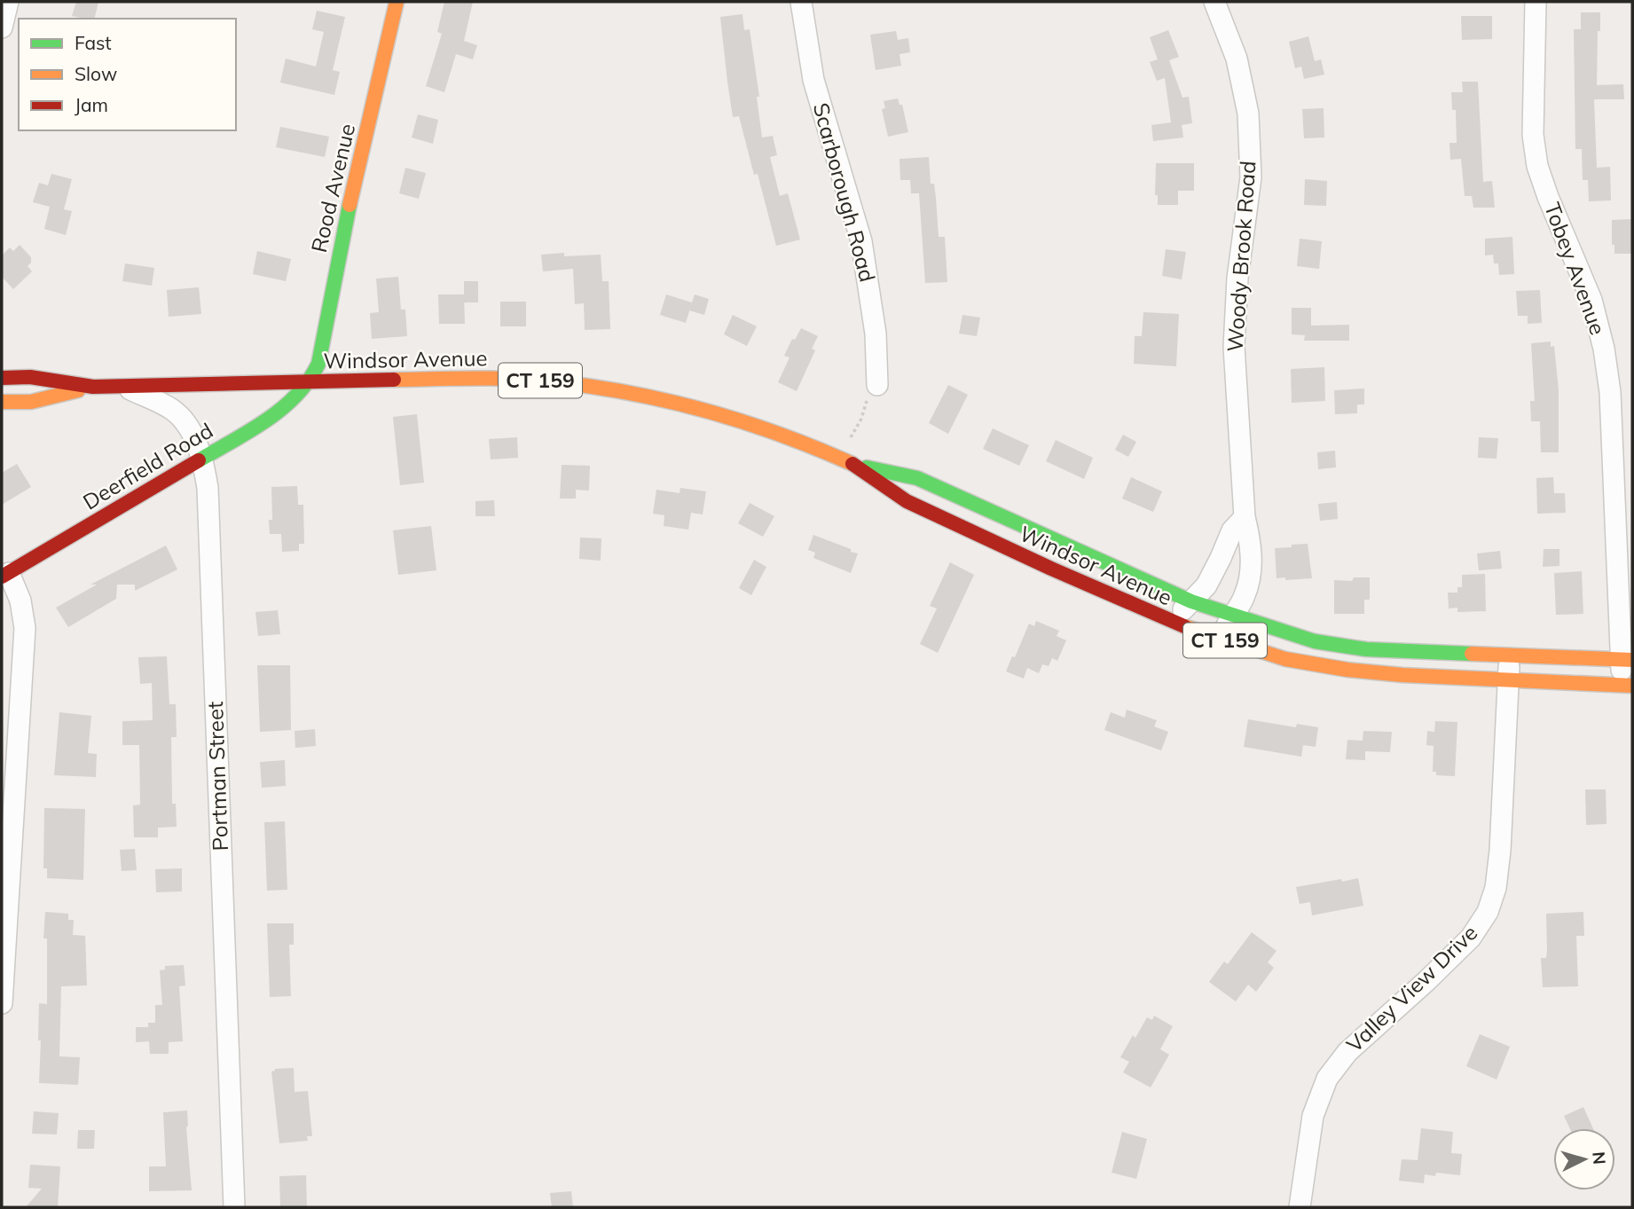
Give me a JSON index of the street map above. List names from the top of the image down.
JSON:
{
  "streets": {
    "main road": [
      "Rood Avenue",
      "Windsor Avenue",
      "CT 159",
      "Deerfield Road"
    ],
    "street": [
      "Scarborough Road",
      "Woody Brook Road",
      "Tobey Avenue",
      "Portman Street",
      "Valley View Drive"
    ]
  },
  "crossings": [
    ["Rood Avenue", "Windsor Avenue"],
    ["Rood Avenue", "Deerfield Road"],
    ["Woody Brook Road", "Windsor Avenue"],
    ["Tobey Avenue", "Windsor Avenue"],
    ["Windsor Avenue", "Deerfield Road"],
    ["Windsor Avenue", "Portman Street"],
    ["Windsor Avenue", "Valley View Drive"],
    ["Deerfield Road", "Portman Street"]
  ],
  "legend": ["Fast", "Slow", "Jam"],
  "north": "right"
}
